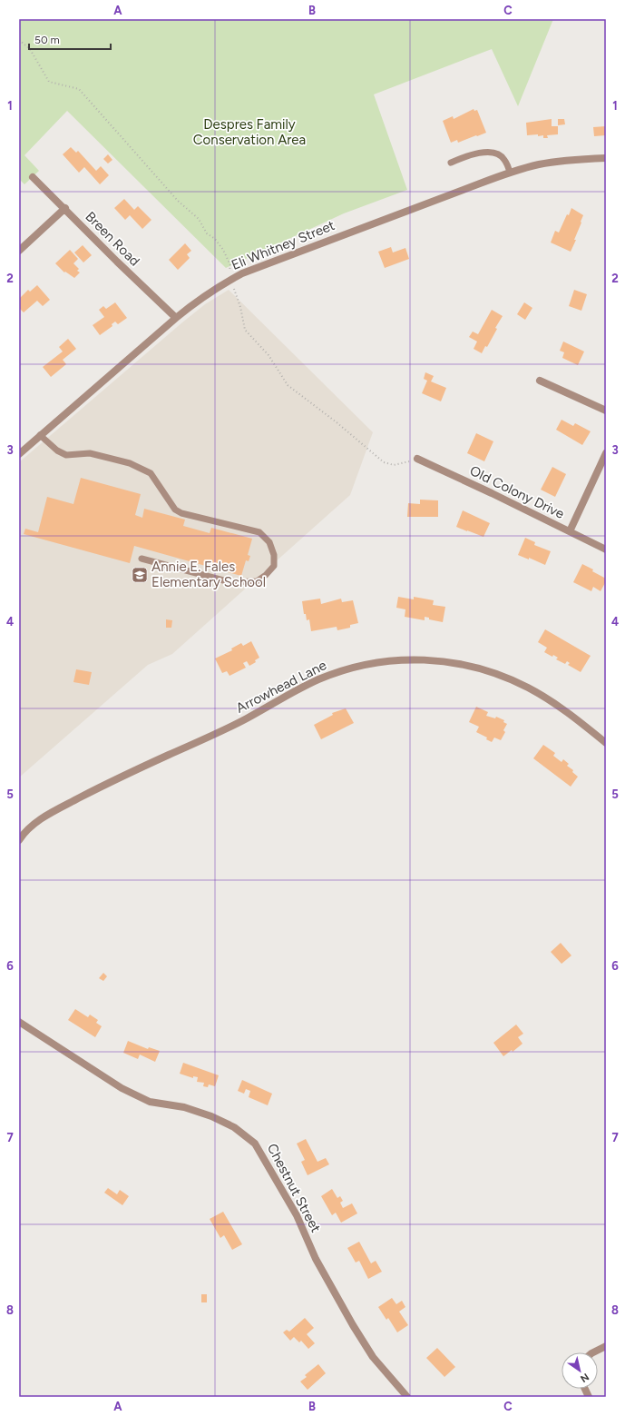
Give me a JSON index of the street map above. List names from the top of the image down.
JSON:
{
  "streets": {
    "street": [
      "Breen Road",
      "Eli Whitney Street",
      "Old Colony Drive",
      "Arrowhead Lane",
      "Chestnut Street"
    ]
  },
  "crossings": [
    ["Breen Road", "Eli Whitney Street"]
  ],
  "parks": ["Despres Family Conservation Area"],
  "places": {
    "school or university": ["Annie E. Fales Elementary School"]
  },
  "scale_bar": "50 m",
  "north": "bottom right",
  "grid": {
    "columns": ["A", "B", "C"],
    "rows": [
      "1",
      "2",
      "3",
      "4",
      "5",
      "6",
      "7",
      "8"
    ]
  }
}
